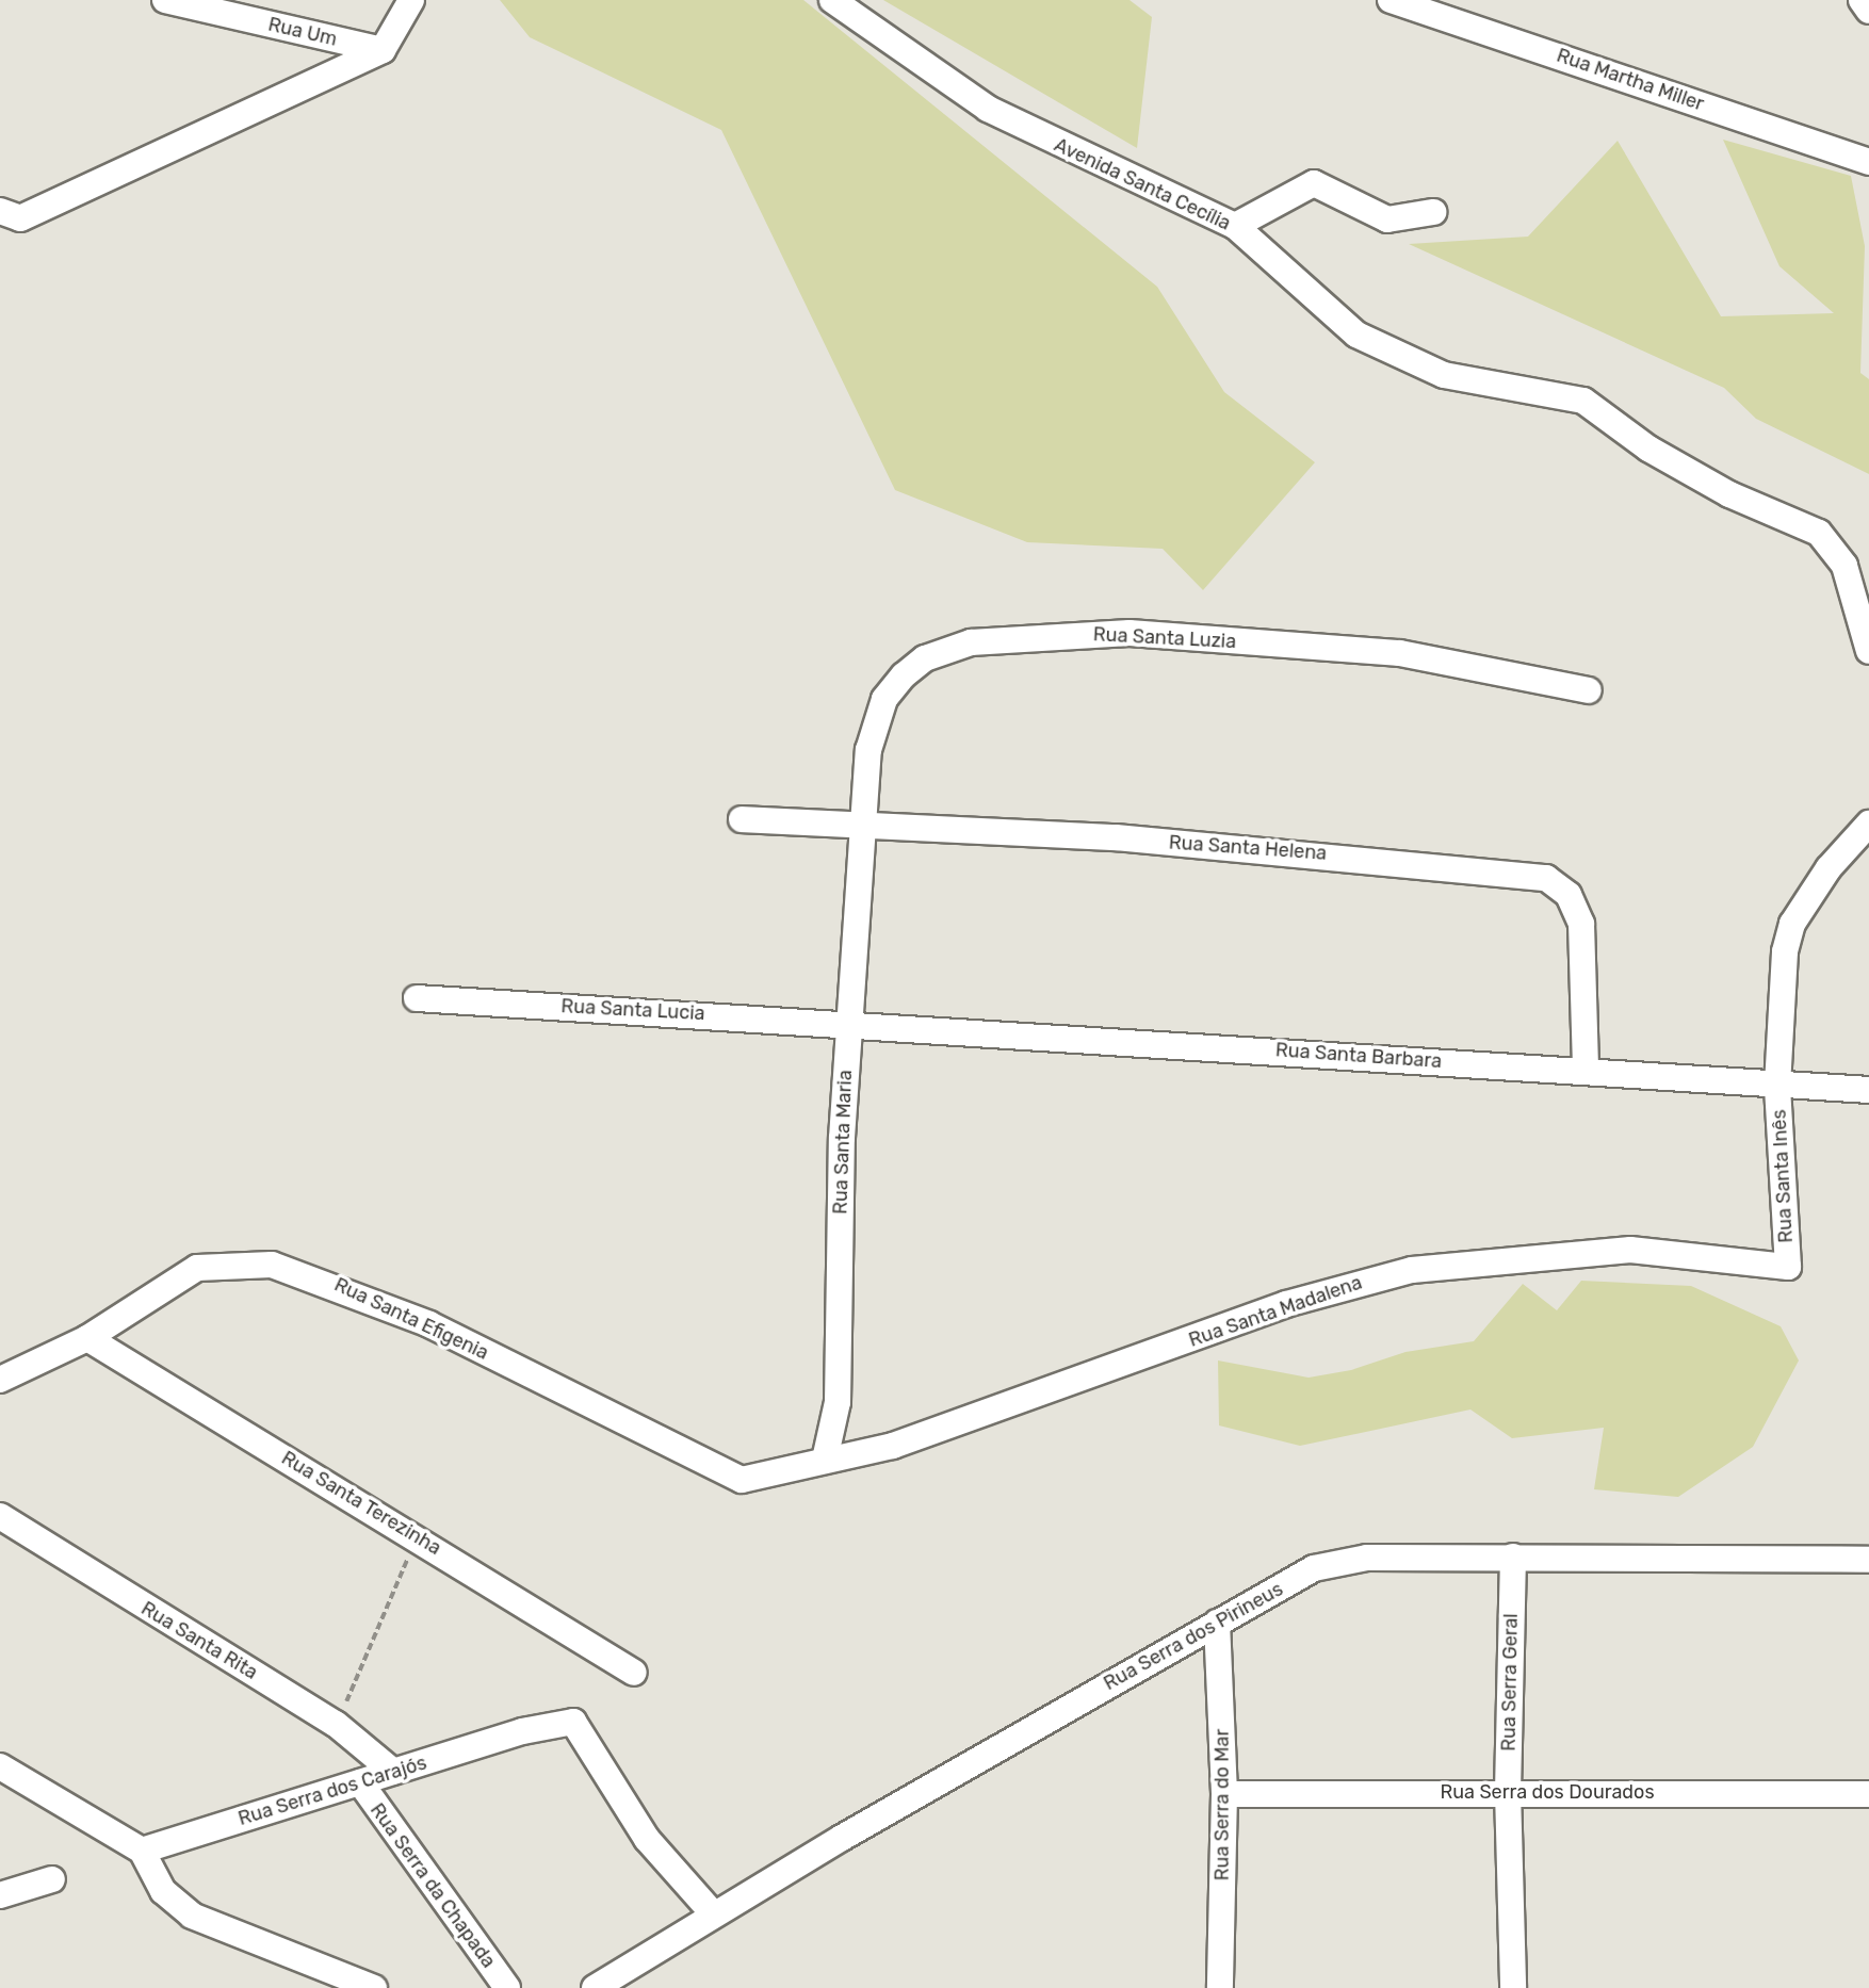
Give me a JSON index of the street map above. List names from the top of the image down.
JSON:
{
  "streets": {
    "street": [
      "Rua Um",
      "Rua Martha Miller",
      "Avenida Santa Cecília",
      "Rua Santa Luzia",
      "Rua Santa Helena",
      "Rua Santa Lucia",
      "Rua Santa Barbara",
      "Rua Santa Maria",
      "Rua Santa Inês",
      "Rua Santa Madalena",
      "Rua Santa Efigenia",
      "Rua Santa Terezinha",
      "Rua Serra dos Pirineus",
      "Rua Santa Rita",
      "Rua Serra Geral",
      "Rua Serra dos Carajós",
      "Rua Serra dos Dourados",
      "Rua Serra do Mar",
      "Rua Serra da Chapada"
    ]
  },
  "crossings": [
    ["Rua Santa Luzia", "Rua Santa Helena"],
    ["Rua Santa Luzia", "Rua Santa Maria"],
    ["Rua Santa Helena", "Rua Santa Barbara"],
    ["Rua Santa Helena", "Rua Santa Maria"],
    ["Rua Santa Lucia", "Rua Santa Barbara"],
    ["Rua Santa Lucia", "Rua Santa Maria"],
    ["Rua Santa Barbara", "Rua Santa Maria"],
    ["Rua Santa Barbara", "Rua Santa Inês"],
    ["Rua Santa Maria", "Rua Santa Madalena"],
    ["Rua Santa Maria", "Rua Santa Efigenia"],
    ["Rua Santa Inês", "Rua Santa Madalena"],
    ["Rua Santa Madalena", "Rua Santa Efigenia"],
    ["Rua Santa Efigenia", "Rua Santa Terezinha"],
    ["Rua Serra dos Pirineus", "Rua Serra Geral"],
    ["Rua Serra dos Pirineus", "Rua Serra dos Carajós"],
    ["Rua Serra dos Pirineus", "Rua Serra do Mar"],
    ["Rua Santa Rita", "Rua Serra dos Carajós"],
    ["Rua Serra Geral", "Rua Serra dos Dourados"],
    ["Rua Serra dos Carajós", "Rua Serra da Chapada"],
    ["Rua Serra dos Dourados", "Rua Serra do Mar"]
  ]
}
